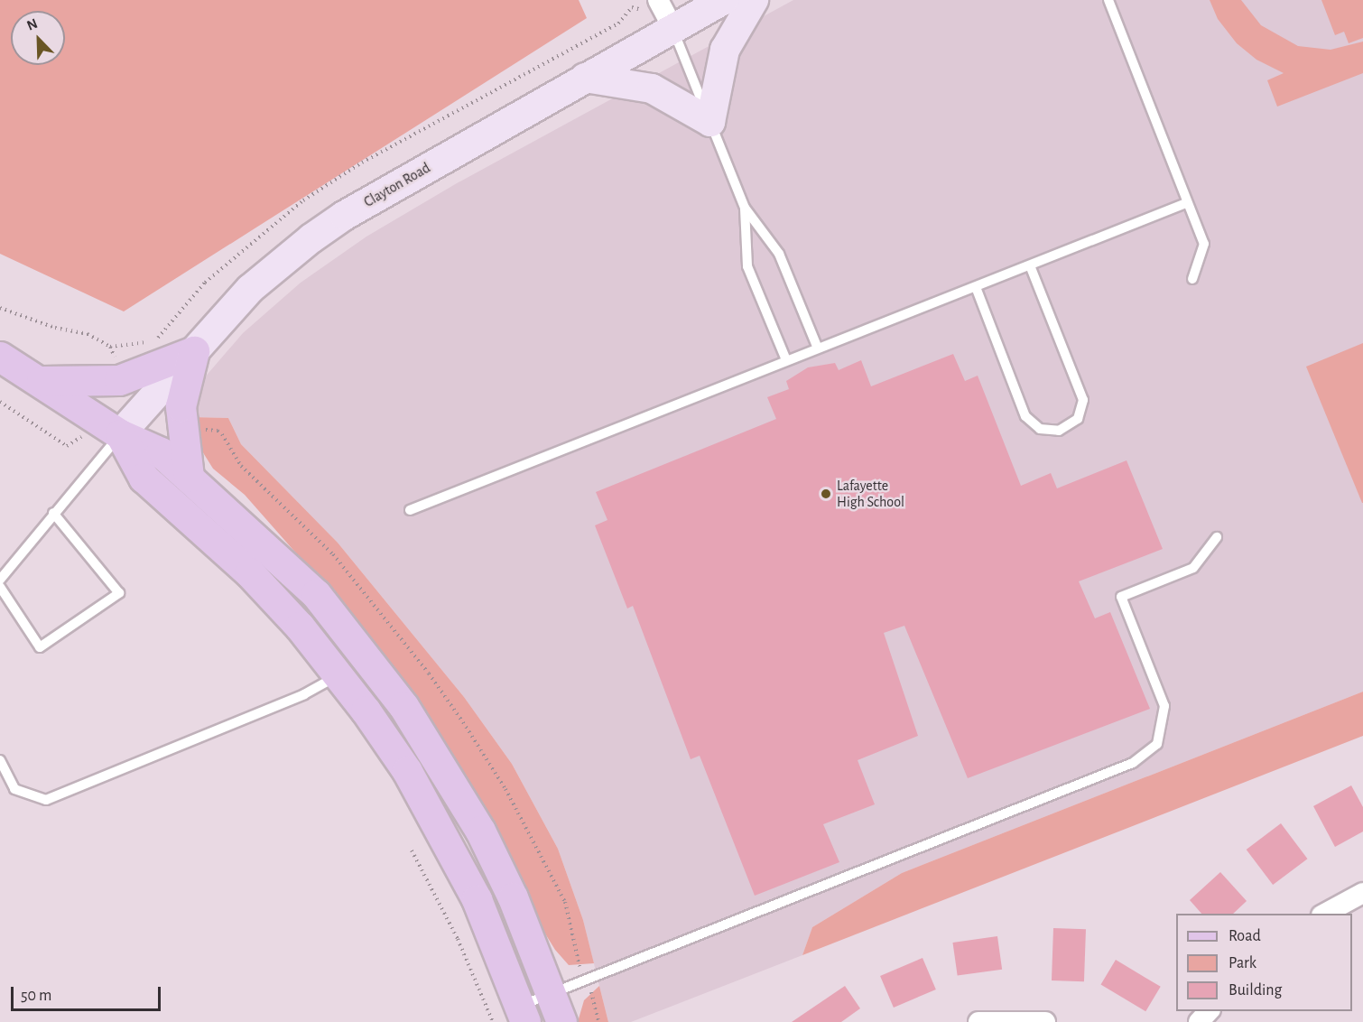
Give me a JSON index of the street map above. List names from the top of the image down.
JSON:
{
  "streets": {
    "main road": ["Clayton Road"]
  },
  "places": ["Lafayette High School"],
  "legend": ["Road", "Park", "Building"],
  "scale_bar": "50 m",
  "north": "top left"
}
